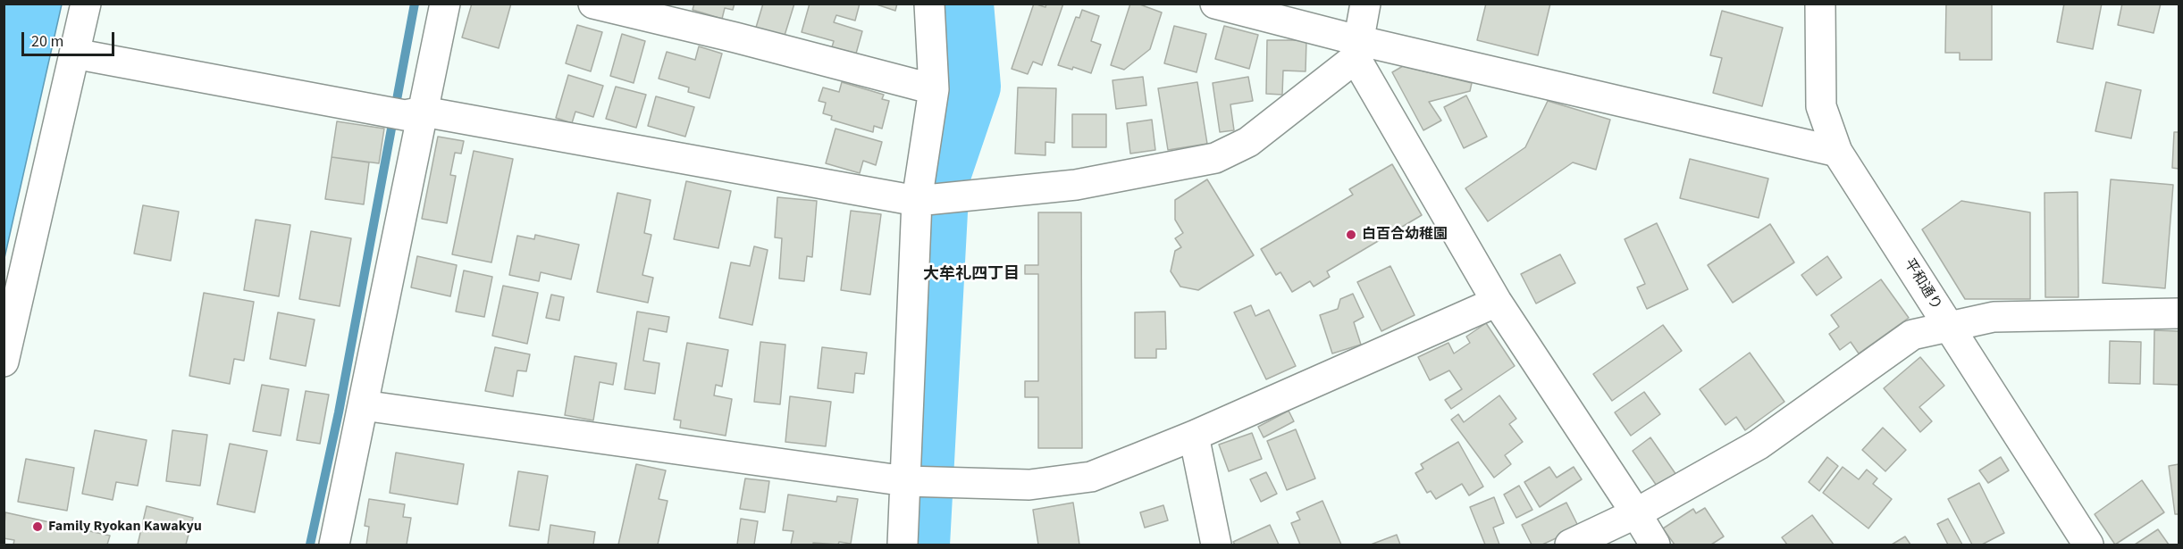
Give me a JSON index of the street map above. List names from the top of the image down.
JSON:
{
  "streets": {
    "street": ["平和通り"]
  },
  "districts": ["大牟礼四丁目"],
  "places": ["白百合幼稚園", "Family Ryokan Kawakyu"],
  "scale_bar": "20 m"
}
